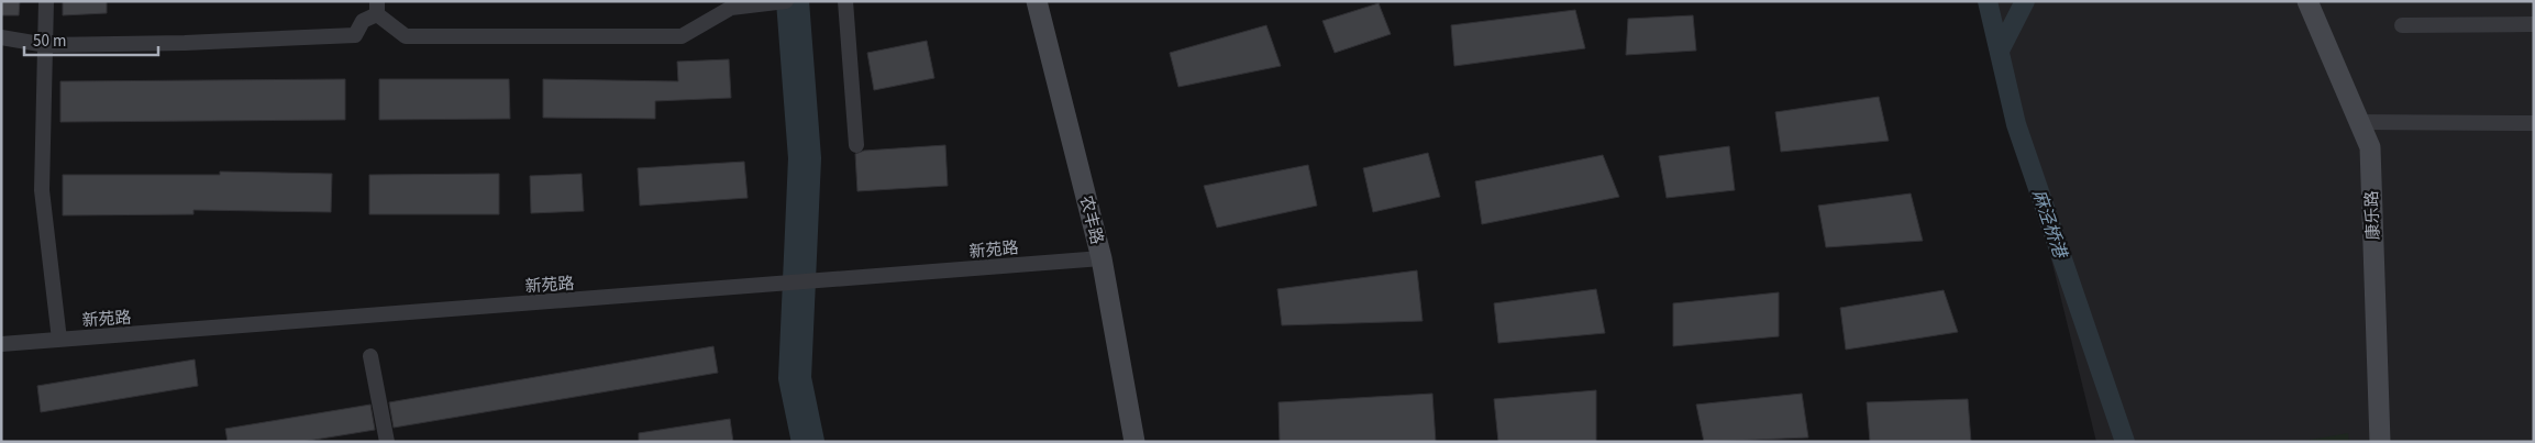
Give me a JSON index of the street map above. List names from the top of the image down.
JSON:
{
  "streets": {
    "main road": ["康乐路", "农丰路"],
    "street": ["新苑路"]
  },
  "crossings": [
    ["农丰路", "新苑路"]
  ],
  "water": ["麻泾桥港"],
  "scale_bar": "50 m"
}
